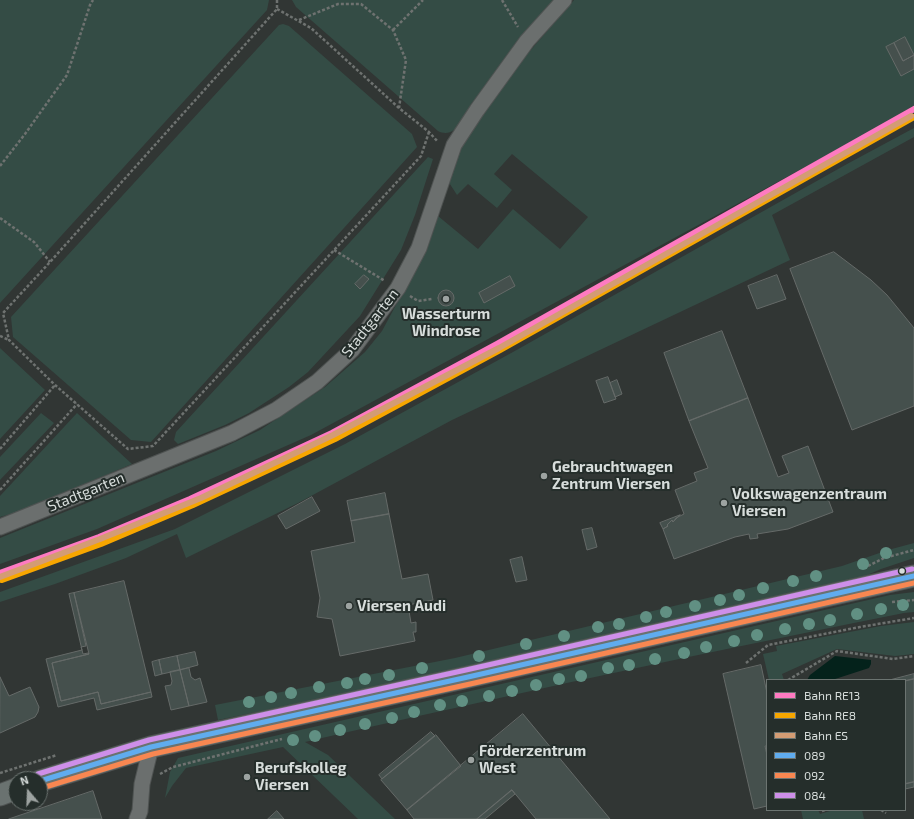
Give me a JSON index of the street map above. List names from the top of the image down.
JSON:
{
  "streets": {
    "street": ["Stadtgarten"]
  },
  "places": [
    "Wasserturm Windrose",
    "Gebrauchtwagen Zentrum Viersen",
    "Volkswagenzentraum Viersen",
    "Viersen Audi",
    "Förderzentrum West",
    "Berufskolleg Viersen"
  ],
  "lines": [
    "rail line RE13",
    "rail line ES",
    "rail line RE8",
    "transit line 084",
    "transit line 089",
    "transit line 092"
  ],
  "legend": [
    "Bahn RE13",
    "Bahn RE8",
    "Bahn ES",
    "089",
    "092",
    "084"
  ],
  "north": "top"
}
